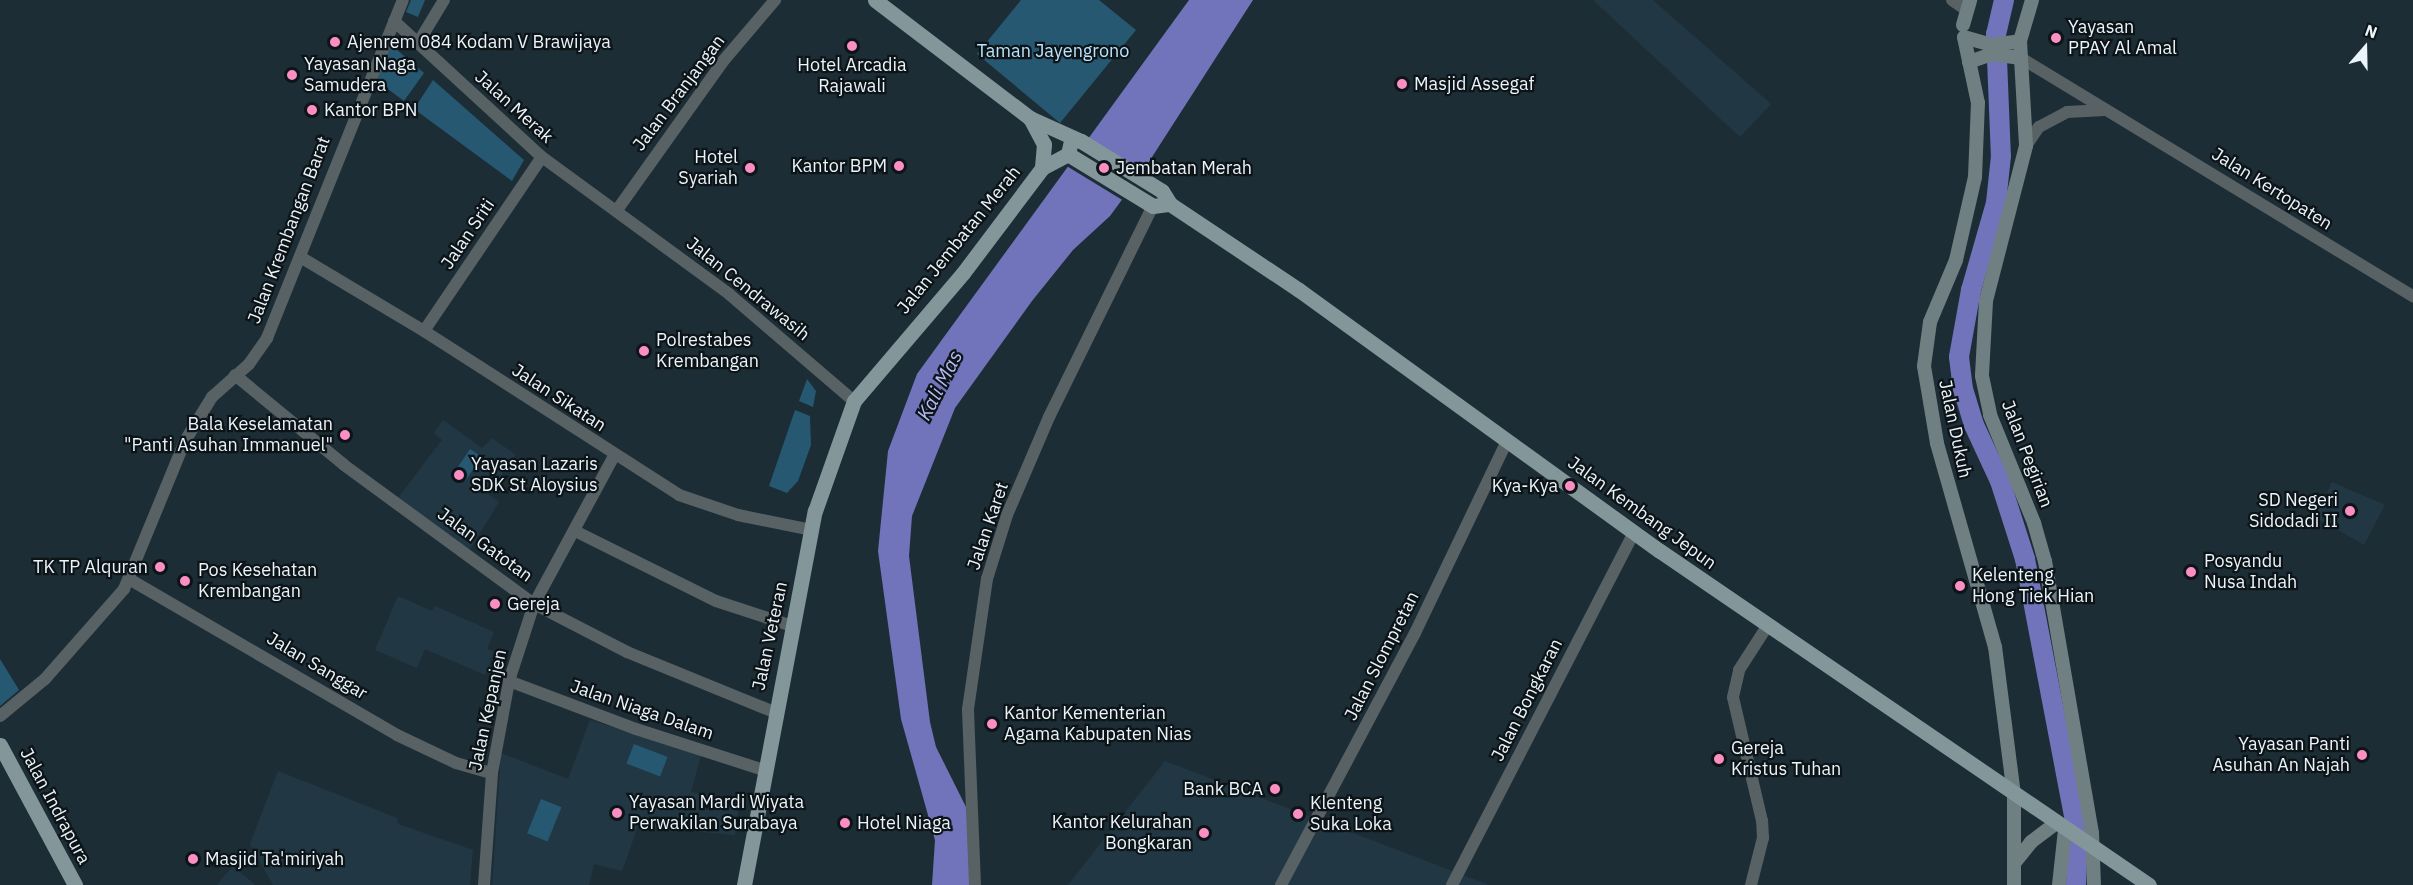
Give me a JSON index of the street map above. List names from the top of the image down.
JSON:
{
  "streets": {
    "main road": [
      "Jalan Jembatan Merah",
      "Jalan Dukuh",
      "Jalan Pegirian",
      "Jalan Kembang Jepun",
      "Jalan Veteran",
      "Jalan Indrapura"
    ],
    "street": [
      "Jalan Branjangan",
      "Jalan Merak",
      "Jalan Kertopaten",
      "Jalan Krembangan Barat",
      "Jalan Sriti",
      "Jalan Cendrawasih",
      "Jalan Sikatan",
      "Jalan Karet",
      "Jalan Gatotan",
      "Jalan Slompretan",
      "Jalan Sanggar",
      "Jalan Bongkaran",
      "Jalan Kepanjen",
      "Jalan Niaga Dalam"
    ]
  },
  "crossings": [
    ["Jalan Branjangan", "Jalan Merak"],
    ["Jalan Branjangan", "Jalan Cendrawasih"],
    ["Jalan Merak", "Jalan Krembangan Barat"],
    ["Jalan Merak", "Jalan Sriti"],
    ["Jalan Merak", "Jalan Cendrawasih"],
    ["Jalan Kertopaten", "Jalan Pegirian"],
    ["Jalan Krembangan Barat", "Jalan Sikatan"],
    ["Jalan Krembangan Barat", "Jalan Gatotan"],
    ["Jalan Krembangan Barat", "Jalan Sanggar"],
    ["Jalan Sriti", "Jalan Sikatan"],
    ["Jalan Jembatan Merah", "Jalan Cendrawasih"],
    ["Jalan Jembatan Merah", "Jalan Veteran"],
    ["Jalan Cendrawasih", "Jalan Veteran"],
    ["Jalan Sikatan", "Jalan Veteran"],
    ["Jalan Sikatan", "Jalan Kepanjen"],
    ["Jalan Dukuh", "Jalan Kembang Jepun"],
    ["Jalan Pegirian", "Jalan Kembang Jepun"],
    ["Jalan Kembang Jepun", "Jalan Slompretan"],
    ["Jalan Kembang Jepun", "Jalan Bongkaran"],
    ["Jalan Gatotan", "Jalan Veteran"],
    ["Jalan Gatotan", "Jalan Kepanjen"],
    ["Jalan Veteran", "Jalan Niaga Dalam"],
    ["Jalan Sanggar", "Jalan Kepanjen"],
    ["Jalan Kepanjen", "Jalan Niaga Dalam"]
  ],
  "water": ["Kali Mas"],
  "parks": ["Taman Jayengrono"],
  "places": [
    "Yayasan PPAY Al Amal",
    "Ajenrem 084 Kodam V Brawijaya",
    "Hotel Arcadia Rajawali",
    "Yayasan Naga Samudera",
    "Masjid Assegaf",
    "Kantor BPN",
    "Kantor BPM",
    "Hotel Syariah",
    "Jembatan Merah",
    "Polrestabes Krembangan",
    "Bala Keselamatan \"Panti Asuhan Immanuel\"",
    "Yayasan Lazaris SDK St Aloysius",
    "Kya-Kya",
    "SD Negeri Sidodadi II",
    "TK TP Alquran",
    "Posyandu Nusa Indah",
    "Pos Kesehatan Krembangan",
    "Kelenteng Hong Tiek Hian",
    "Gereja",
    "Kantor Kementerian Agama Kabupaten Nias",
    "Yayasan Panti Asuhan An Najah",
    "Gereja Kristus Tuhan",
    "Bank BCA",
    "Yayasan Mardi Wiyata Perwakilan Surabaya",
    "Klenteng Suka Loka",
    "Hotel Niaga",
    "Kantor Kelurahan Bongkaran",
    "Masjid Ta'miriyah"
  ],
  "north": "top"
}
